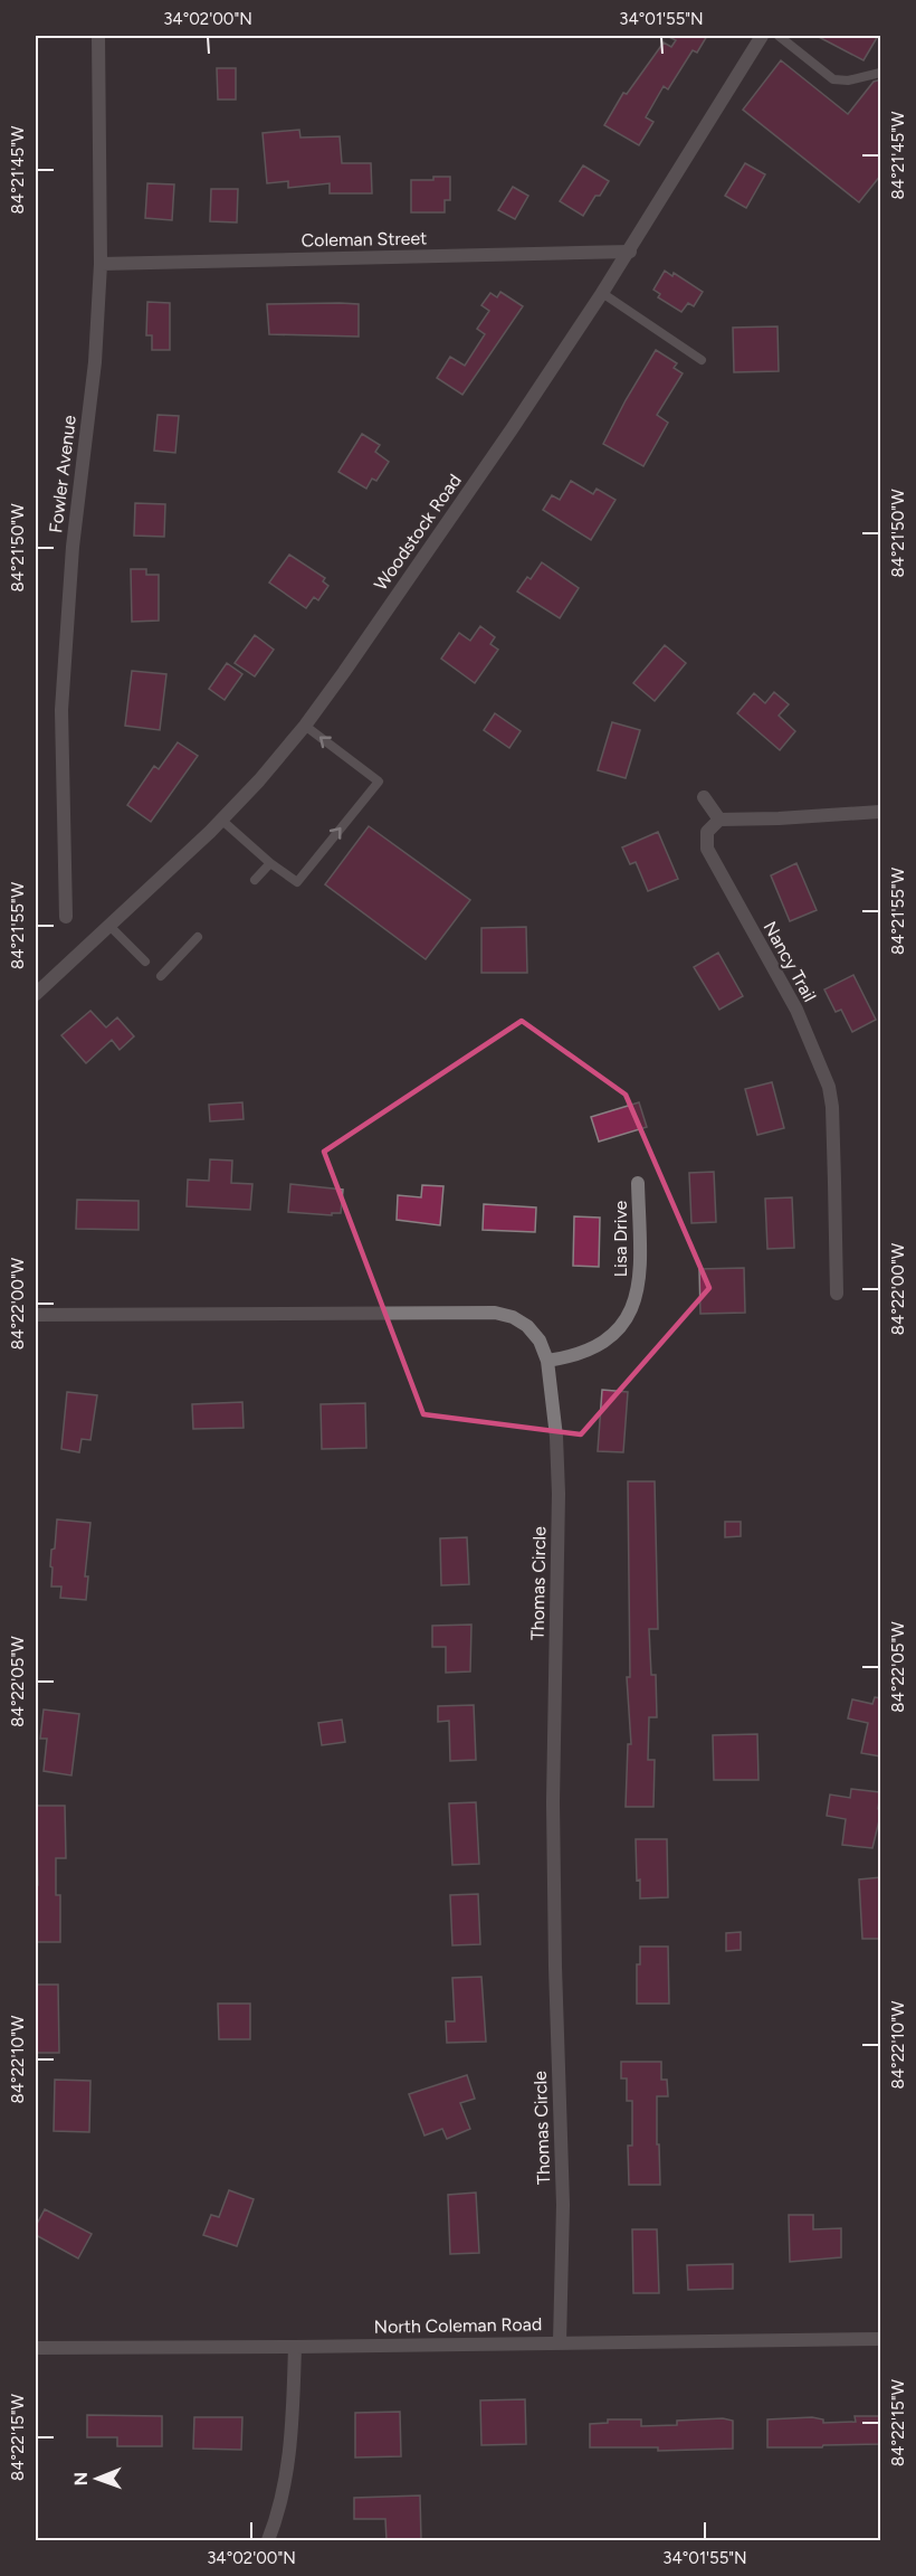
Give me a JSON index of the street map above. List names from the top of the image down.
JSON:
{
  "streets": {
    "street": [
      "Coleman Street",
      "Fowler Avenue",
      "Woodstock Road",
      "Nancy Trail",
      "Lisa Drive",
      "Thomas Circle",
      "North Coleman Road"
    ]
  },
  "crossings": [
    ["Coleman Street", "Fowler Avenue"],
    ["Coleman Street", "Woodstock Road"],
    ["Lisa Drive", "Thomas Circle"],
    ["Thomas Circle", "North Coleman Road"]
  ],
  "north": "left",
  "coordinates": [
    "34°02'00\"N",
    "34°01'55\"N",
    "84°21'45\"W",
    "84°21'50\"W",
    "84°21'55\"W",
    "84°22'00\"W",
    "84°22'05\"W",
    "84°22'10\"W",
    "84°22'15\"W"
  ]
}
